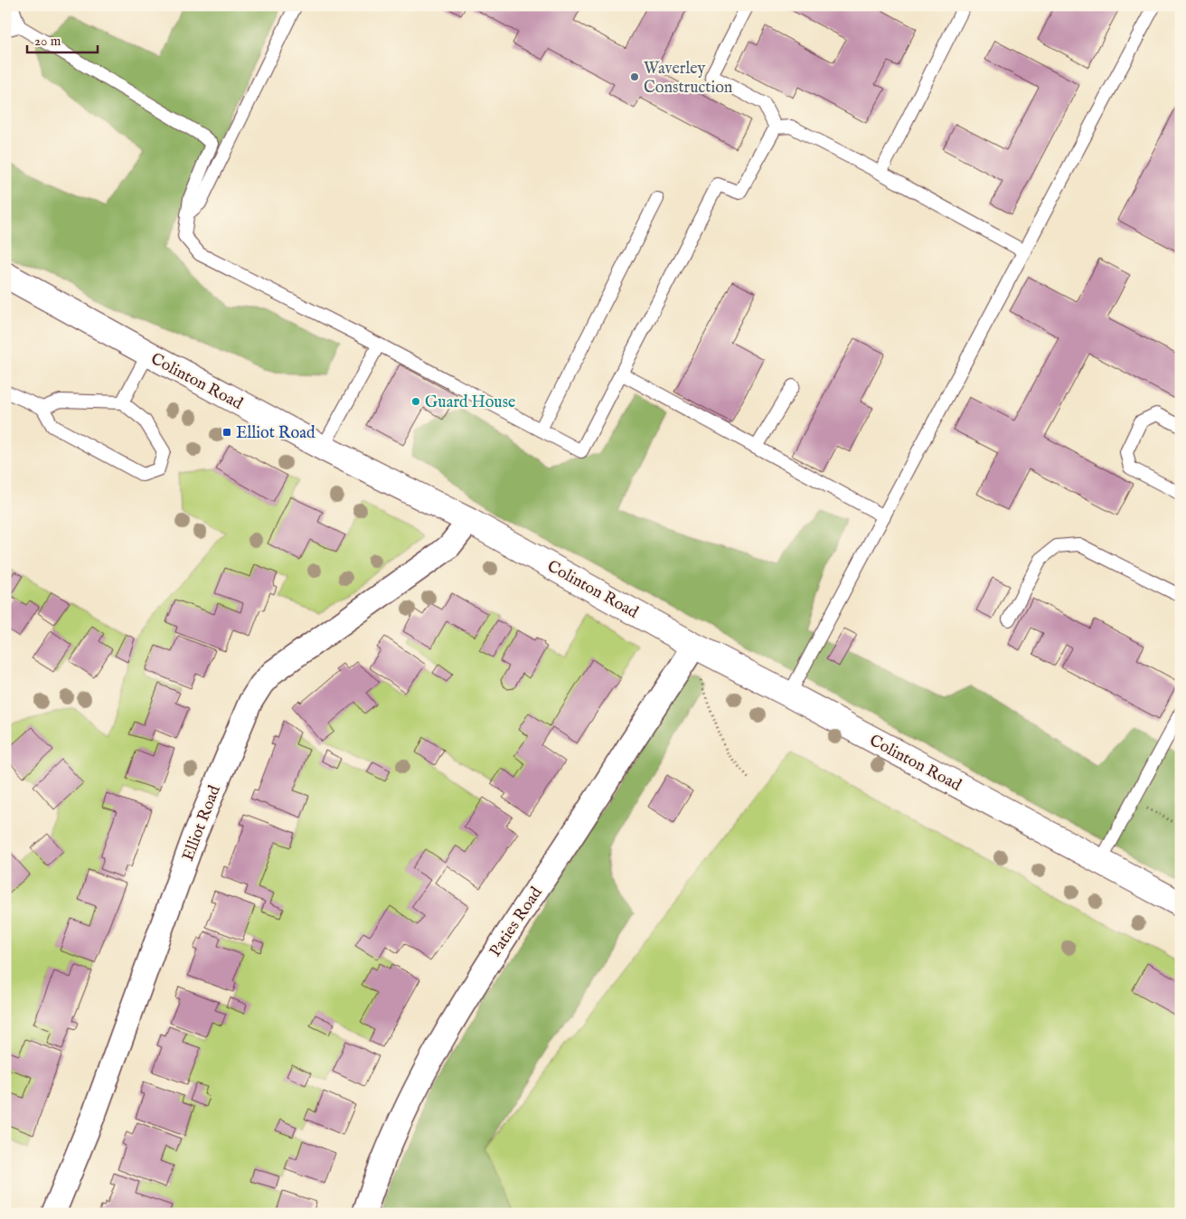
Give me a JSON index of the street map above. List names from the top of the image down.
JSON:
{
  "streets": {
    "street": ["Colinton Road", "Elliot Road", "Paties Road"]
  },
  "crossings": [
    ["Colinton Road", "Elliot Road"],
    ["Colinton Road", "Paties Road"]
  ],
  "places": {
    "other": ["Waverley Construction", "Guard House"],
    "transit": ["Elliot Road"]
  },
  "scale_bar": "20 m"
}
